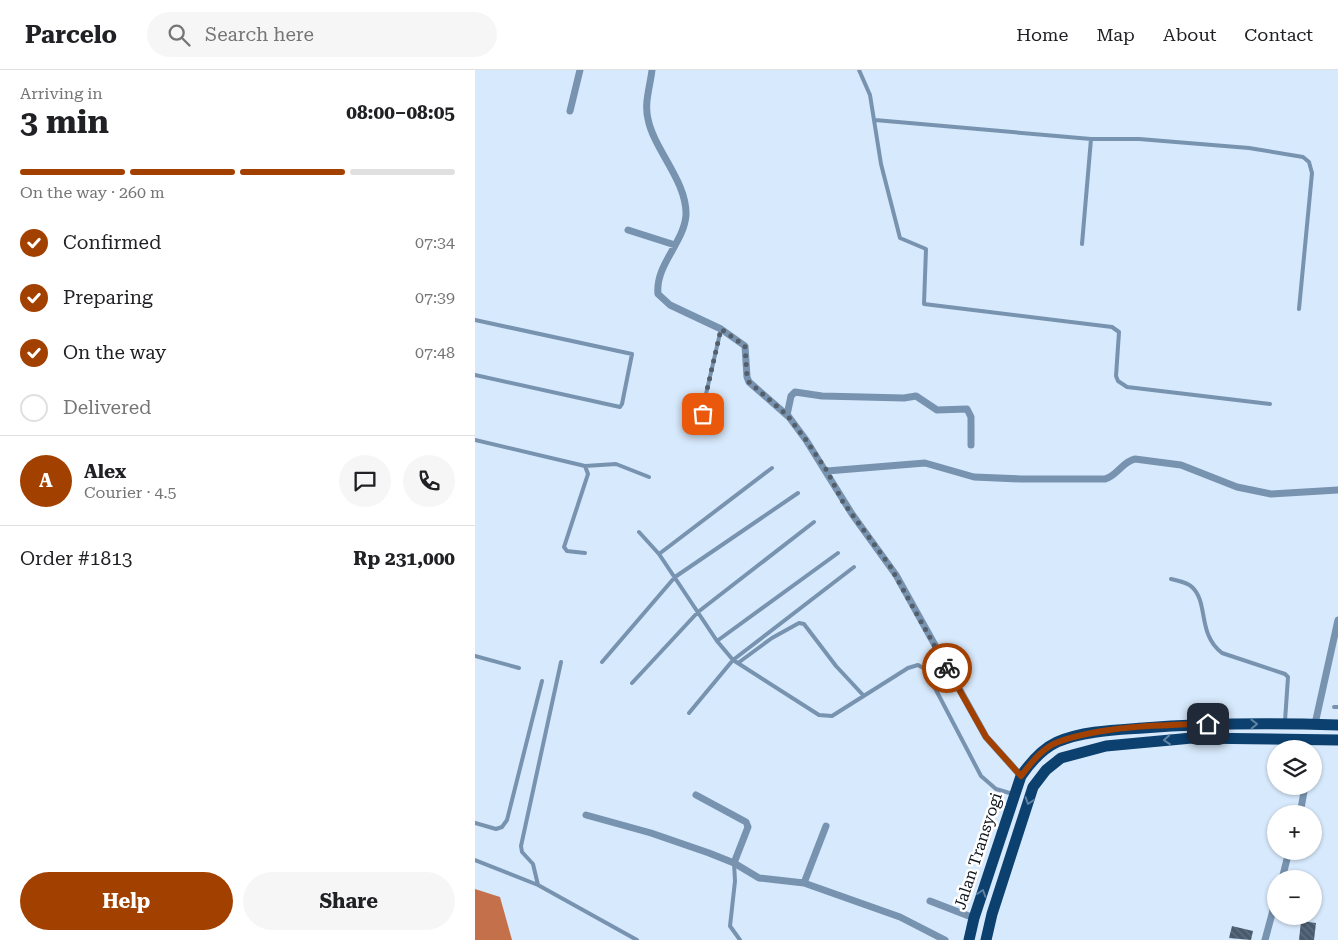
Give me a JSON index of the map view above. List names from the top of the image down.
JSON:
{
  "streets": {
    "highway": ["Jalan Transyogi"]
  },
  "page": {
    "header": "Parcelo",
    "search": "Search here",
    "nav": [
      "Home",
      "Map",
      "About",
      "Contact"
    ],
    "heading": ["3 min", "Arriving in", "08:00–08:05"],
    "panel": [
      "Alex",
      "Courier · 4.5",
      "Order #1813",
      "Rp 231,000"
    ],
    "bar": "On the way · 260 m",
    "list": [
      ["Confirmed", "07:34"],
      ["Preparing", "07:39"],
      ["On the way", "07:48"],
      "Delivered"
    ],
    "round": "A",
    "map_buttons": ["+", "−"],
    "buttons": ["Help", "Share"]
  }
}
